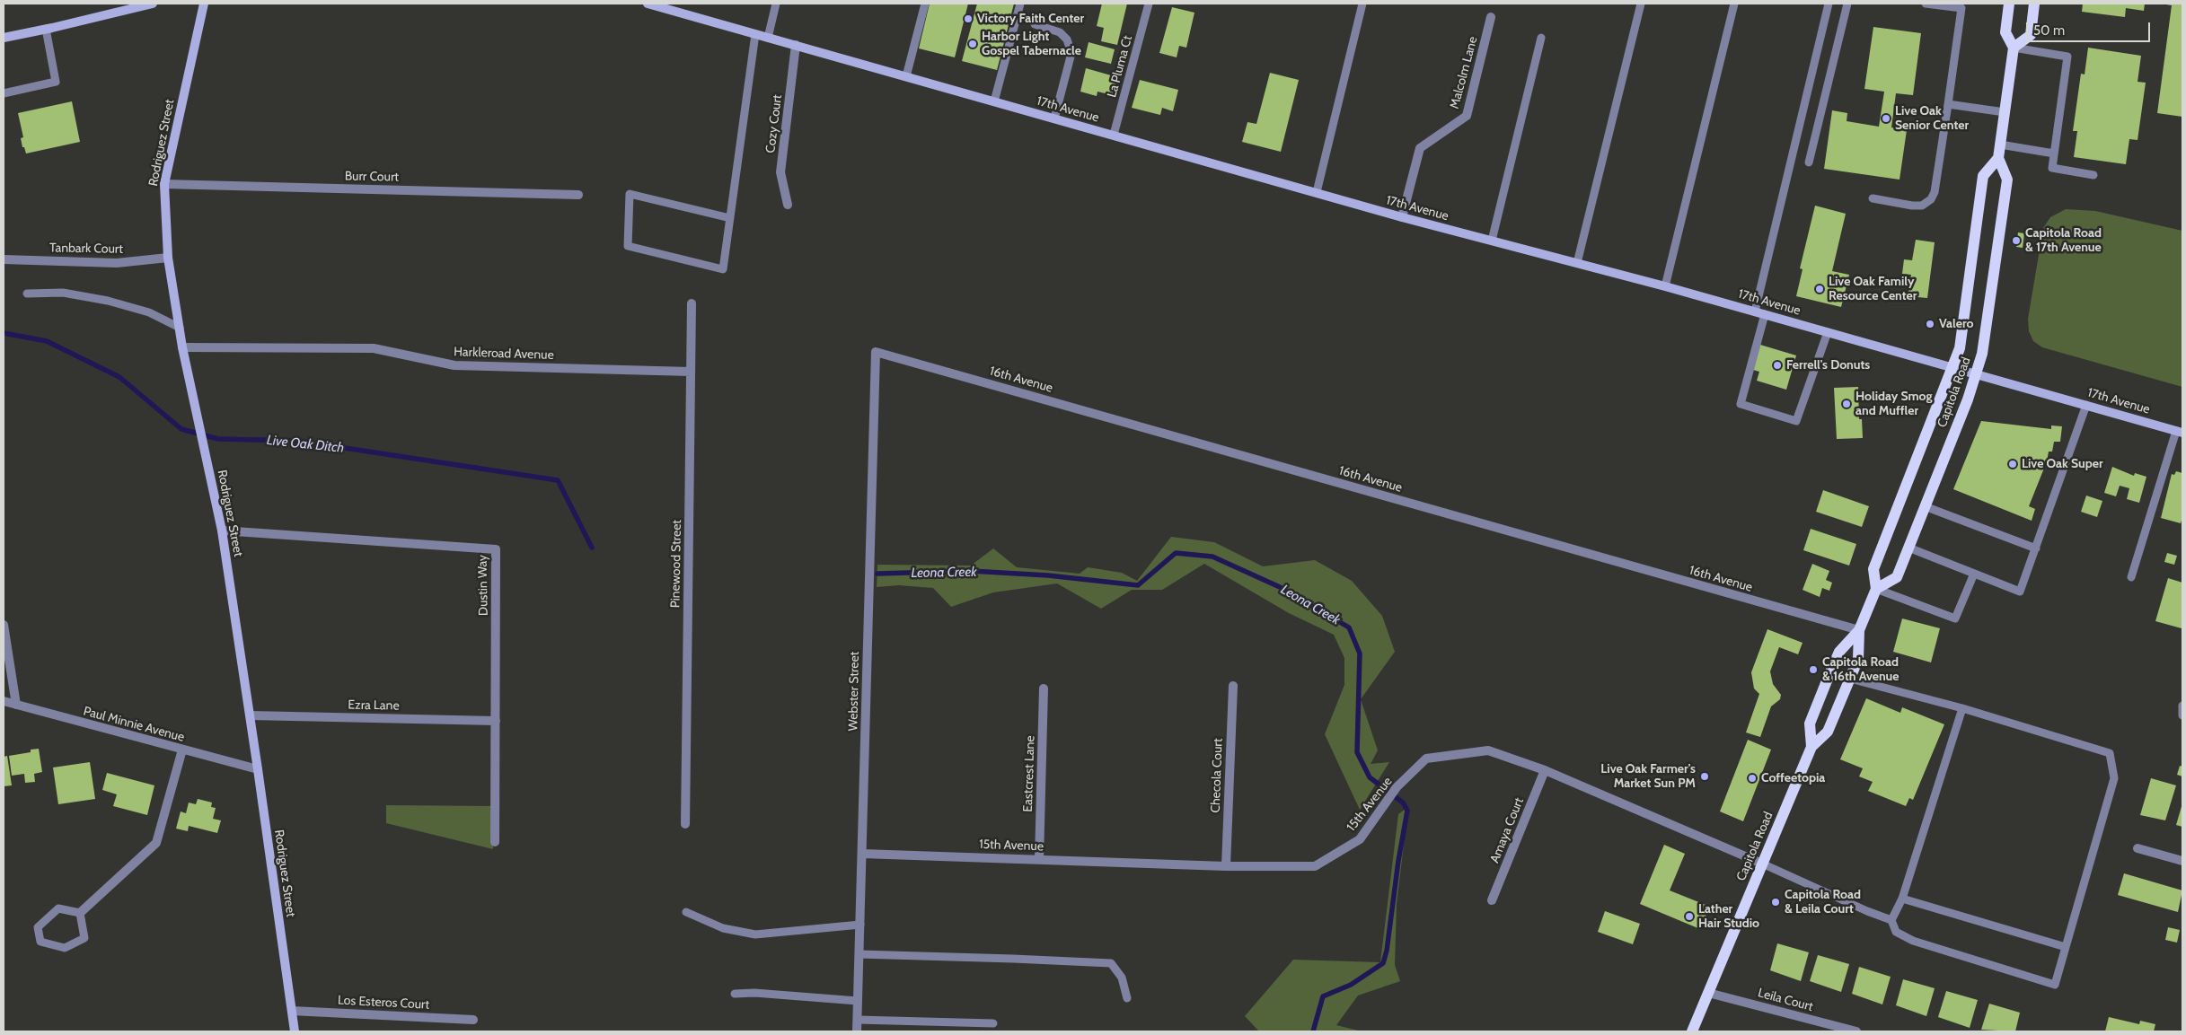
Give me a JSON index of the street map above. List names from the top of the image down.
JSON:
{
  "streets": {
    "main road": ["17th Avenue", "Rodriguez Street", "Capitola Road"],
    "street": [
      "Malcolm Lane",
      "Cozy Court",
      "Burr Court",
      "Tanbark Court",
      "Harkleroad Avenue",
      "16th Avenue",
      "Pinewood Street",
      "Dustin Way",
      "Webster Street",
      "Ezra Lane",
      "Paul Minnie Avenue",
      "Eastcrest Lane",
      "Checola Court",
      "15th Avenue",
      "Amaya Court",
      "Leila Court",
      "Los Esteros Court"
    ],
    "lane": ["La Pluma Ct"]
  },
  "crossings": [
    ["La Pluma Ct", "17th Avenue"],
    ["Malcolm Lane", "17th Avenue"],
    ["17th Avenue", "Cozy Court"],
    ["17th Avenue", "Capitola Road"],
    ["Rodriguez Street", "Burr Court"],
    ["Rodriguez Street", "Tanbark Court"],
    ["Rodriguez Street", "Harkleroad Avenue"],
    ["Rodriguez Street", "Dustin Way"],
    ["Rodriguez Street", "Ezra Lane"],
    ["Rodriguez Street", "Paul Minnie Avenue"],
    ["Rodriguez Street", "Los Esteros Court"],
    ["Harkleroad Avenue", "Pinewood Street"],
    ["16th Avenue", "Capitola Road"],
    ["16th Avenue", "Webster Street"],
    ["Capitola Road", "15th Avenue"],
    ["Capitola Road", "Leila Court"],
    ["Dustin Way", "Ezra Lane"],
    ["Webster Street", "15th Avenue"],
    ["Eastcrest Lane", "15th Avenue"],
    ["Checola Court", "15th Avenue"],
    ["15th Avenue", "Amaya Court"]
  ],
  "water": ["Live Oak Ditch", "Leona Creek"],
  "places": [
    "Victory Faith Center",
    "Harbor Light Gospel Tabernacle",
    "Live Oak Senior Center",
    "Capitola Road & 17th Avenue",
    "Live Oak Family Resource Center",
    "Valero",
    "Ferrell's Donuts",
    "Holiday Smog and Muffler",
    "Live Oak Super",
    "Capitola Road & 16th Avenue",
    "Live Oak Farmer's Market Sun PM",
    "Coffeetopia",
    "Capitola Road & Leila Court",
    "Lather Hair Studio"
  ],
  "scale_bar": "50 m"
}
